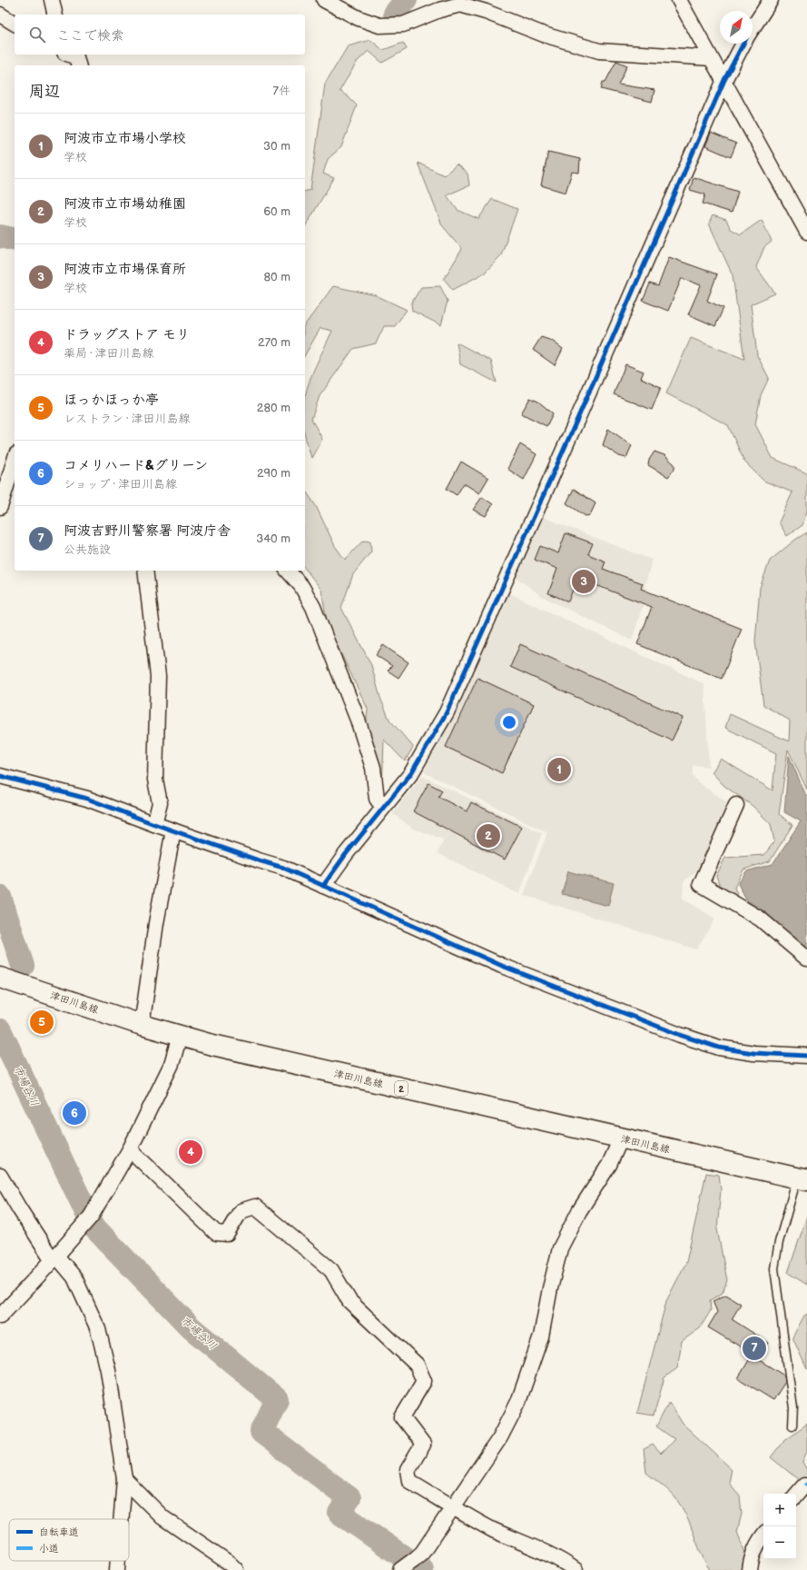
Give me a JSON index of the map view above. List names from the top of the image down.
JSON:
{
  "streets": {
    "main road": ["津田川島線", "2"]
  },
  "water": ["市場谷川"],
  "legend": ["自転車道", "小道"],
  "north": "top right",
  "page": {
    "search": "ここで検索",
    "heading": ["周辺", "7件"],
    "list": [
      {
        "mark": "1",
        "name": "阿波市立市場小学校",
        "note": "学校",
        "value": "30 m"
      },
      {
        "mark": "2",
        "name": "阿波市立市場幼稚園",
        "note": "学校",
        "value": "60 m"
      },
      {
        "mark": "3",
        "name": "阿波市立市場保育所",
        "note": "学校",
        "value": "80 m"
      },
      {
        "mark": "4",
        "name": "ドラッグストア モリ",
        "note": "薬局 · 津田川島線",
        "value": "270 m"
      },
      {
        "mark": "5",
        "name": "ほっかほっか亭",
        "note": "レストラン · 津田川島線",
        "value": "280 m"
      },
      {
        "mark": "6",
        "name": "コメリハード&グリーン",
        "note": "ショップ · 津田川島線",
        "value": "290 m"
      },
      {
        "mark": "7",
        "name": "阿波吉野川警察署 阿波庁舎",
        "note": "公共施設",
        "value": "340 m"
      }
    ],
    "pins": [
      "3",
      "1",
      "2",
      "5",
      "6",
      "4",
      "7"
    ],
    "map_buttons": ["+", "−"]
  }
}
